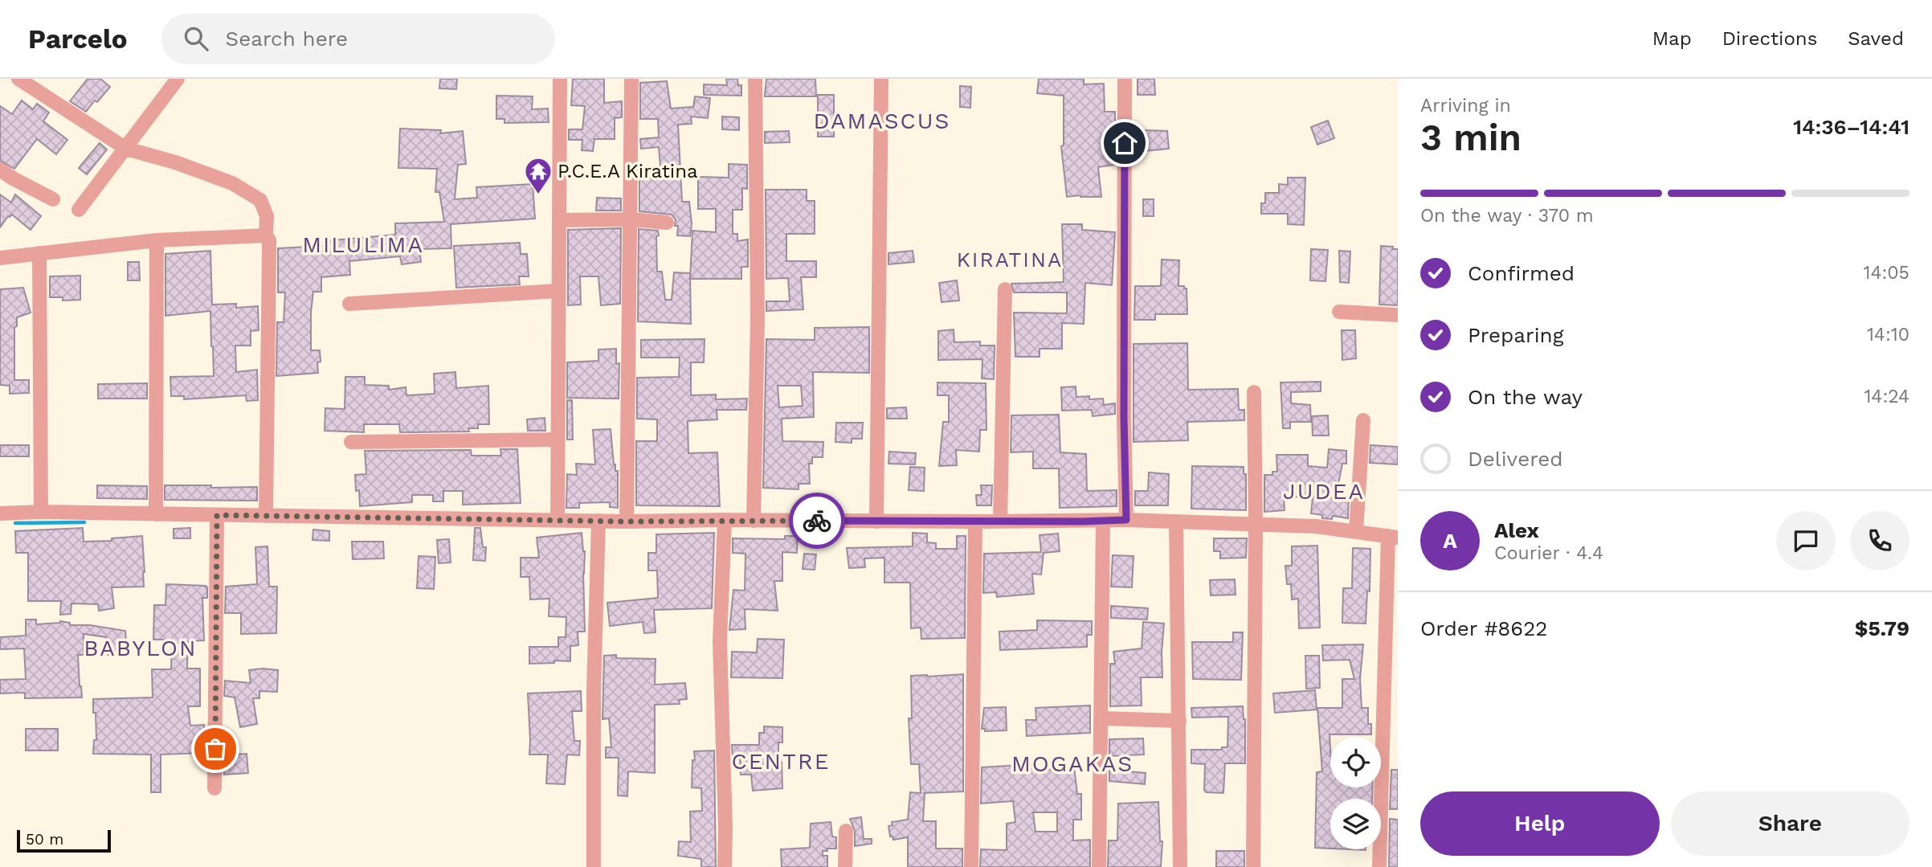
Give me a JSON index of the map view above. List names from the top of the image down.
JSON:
{
  "districts": [
    "DAMASCUS",
    "MILULIMA",
    "KIRATINA",
    "JUDEA",
    "BABYLON",
    "CENTRE",
    "MOGAKAS"
  ],
  "places": {
    "temple": ["P.C.E.A Kiratina"]
  },
  "scale_bar": "50 m",
  "page": {
    "header": "Parcelo",
    "search": "Search here",
    "nav": ["Map", "Directions", "Saved"],
    "heading": ["3 min", "Arriving in", "14:36–14:41"],
    "panel": [
      "Alex",
      "Courier · 4.4",
      "Order #8622",
      "$5.79"
    ],
    "bar": "On the way · 370 m",
    "list": [
      ["Confirmed", "14:05"],
      ["Preparing", "14:10"],
      ["On the way", "14:24"],
      "Delivered"
    ],
    "round": "A",
    "buttons": ["Help", "Share"],
    "scale": "50 m"
  }
}
